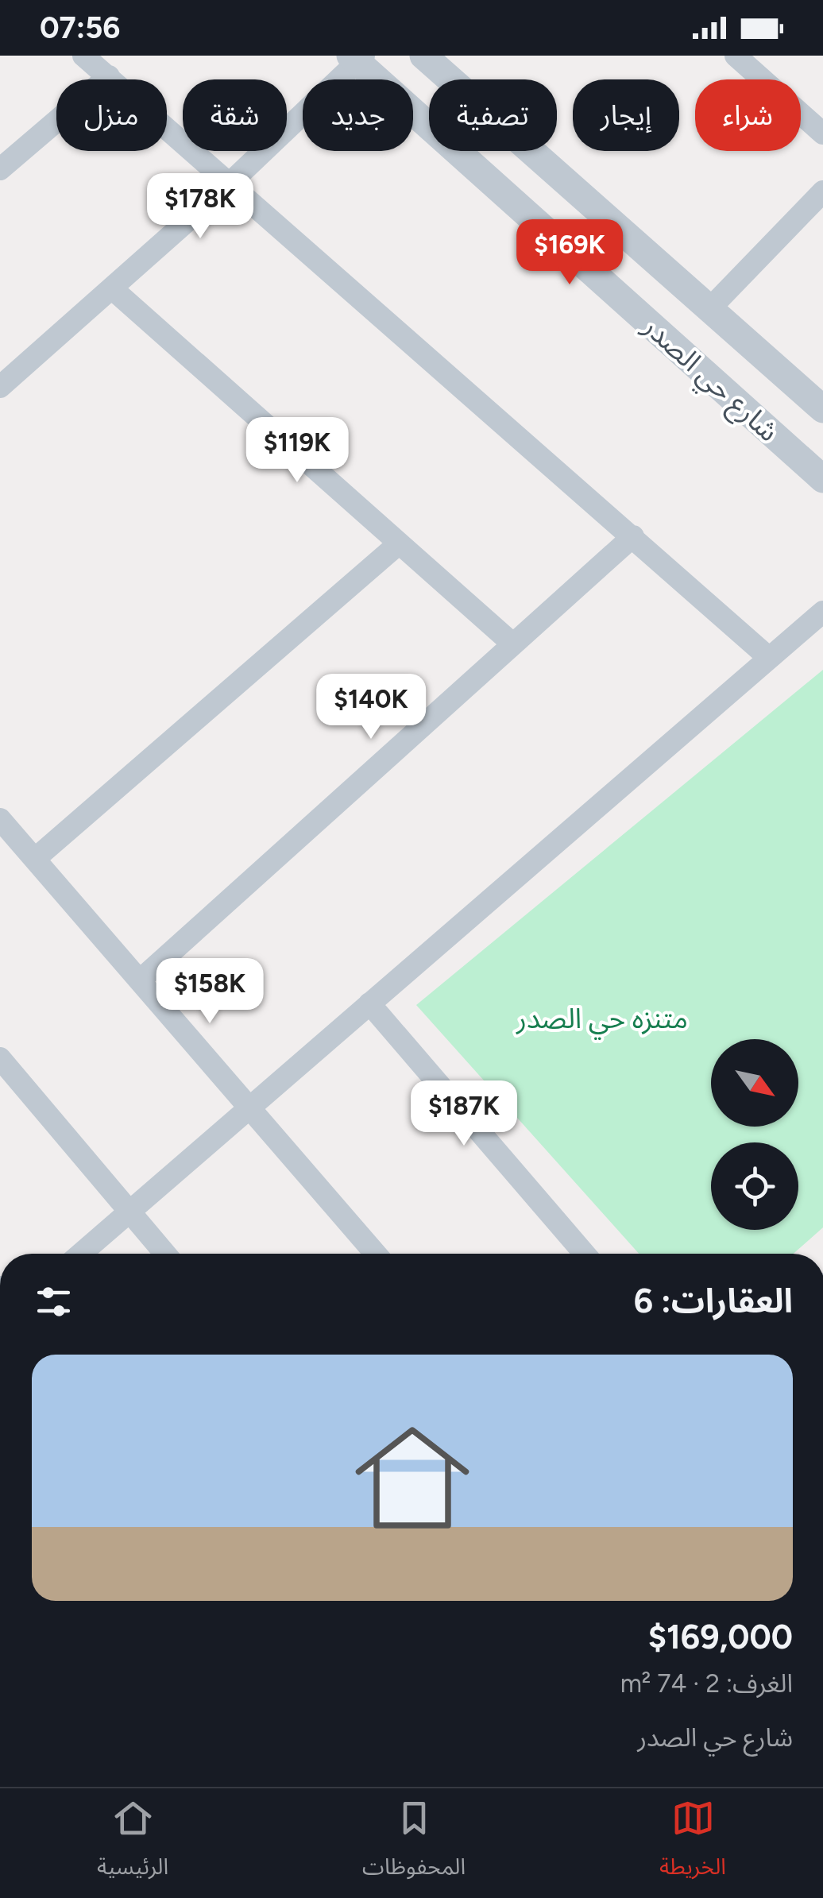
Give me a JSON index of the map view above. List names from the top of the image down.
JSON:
{
  "streets": {
    "street": ["شارع حي الصدر"]
  },
  "parks": ["متنزه حي الصدر"],
  "north": "bottom right",
  "page": {
    "status": "07:56",
    "chip": [
      "شراء",
      "إيجار",
      "تصفية",
      "جديد",
      "شقة",
      "منزل"
    ],
    "price": [
      "$178K",
      "$169K",
      "$119K",
      "$140K",
      "$158K",
      "$187K"
    ],
    "heading": "العقارات: 6",
    "list": [
      {
        "name": "$169,000",
        "note": "الغرف: 2 · 74 m² · شارع حي الصدر"
      }
    ],
    "tabs": ["الخريطة", "المحفوظات", "الرئيسية"]
  }
}
